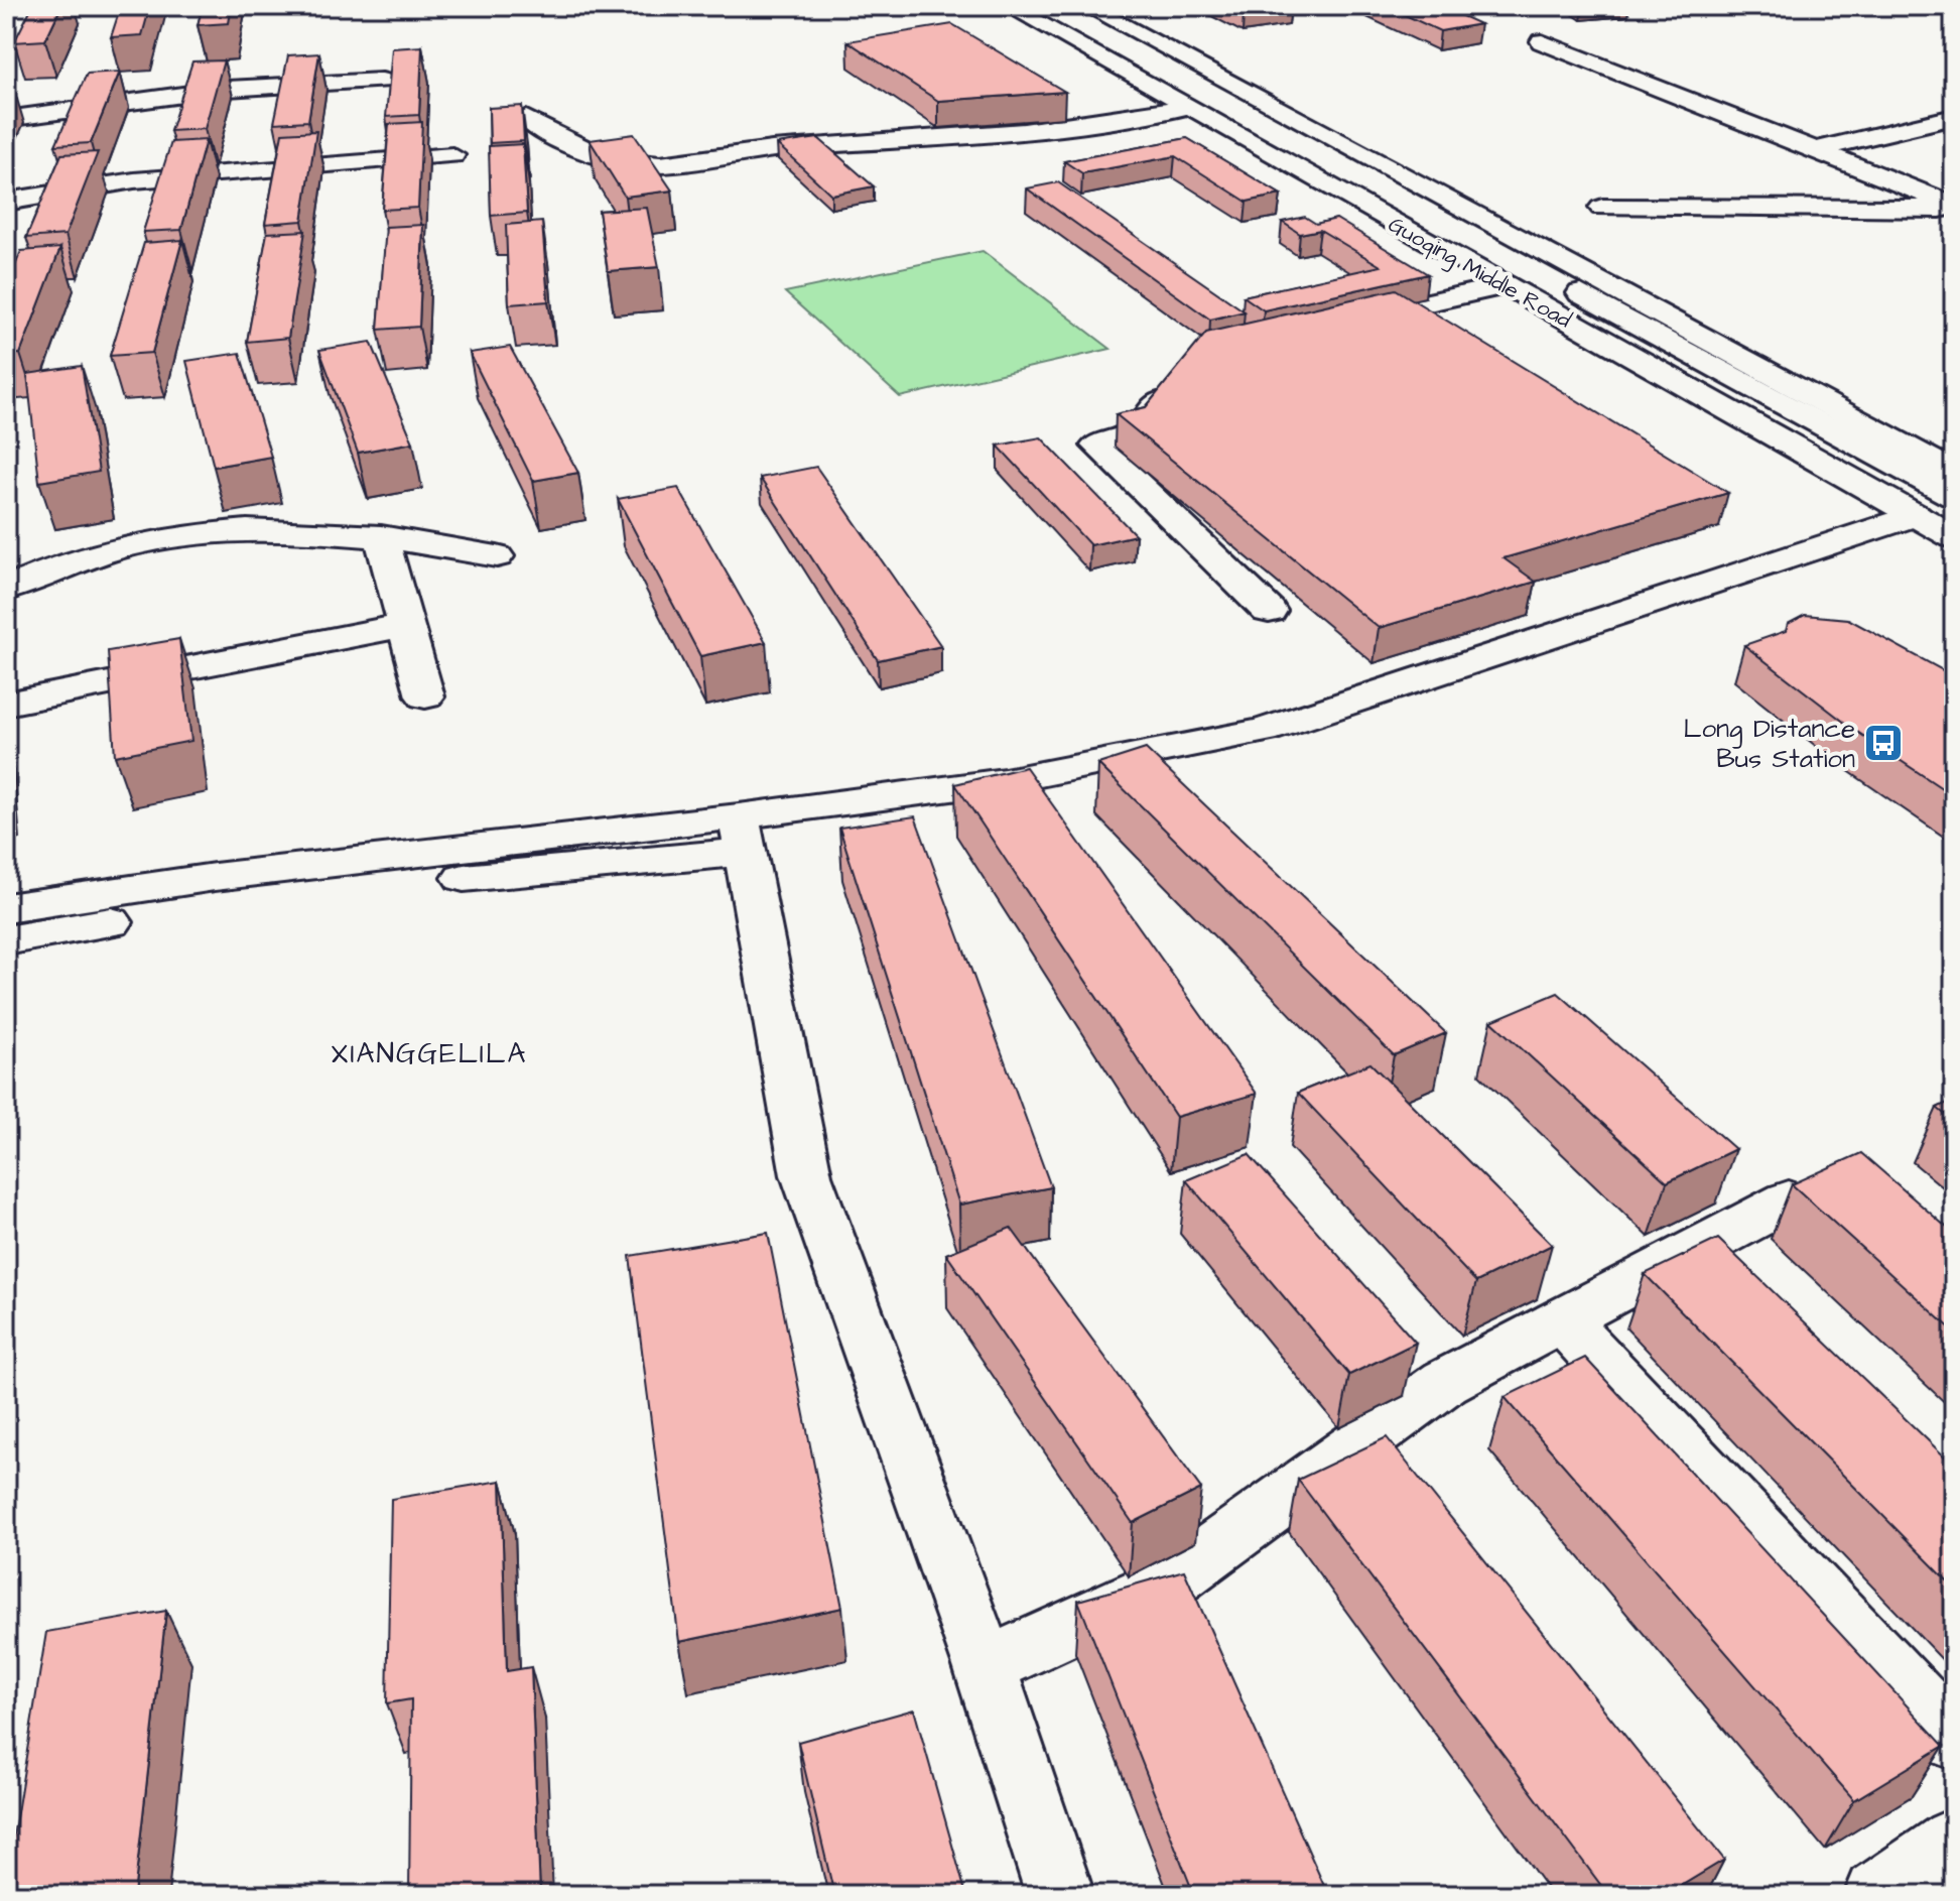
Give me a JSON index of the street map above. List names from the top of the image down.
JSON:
{
  "streets": {
    "street": ["Guoqing Middle Road"]
  },
  "districts": ["XIANGGELILA"],
  "places": {
    "bus stop": ["Long Distance Bus Station"]
  }
}
